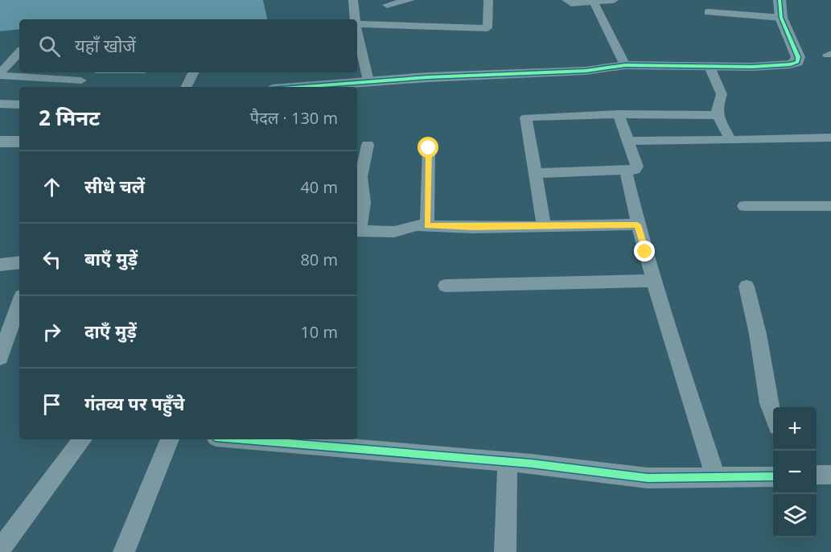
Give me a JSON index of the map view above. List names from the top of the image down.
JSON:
{
  "page": {
    "search": "यहाँ खोजें",
    "heading": ["2 मिनट", "पैदल · 130 m"],
    "list": [
      ["सीधे चलें", "40 m"],
      ["बाएँ मुड़ें", "80 m"],
      ["दाएँ मुड़ें", "10 m"],
      "गंतव्य पर पहुँचे"
    ],
    "map_buttons": ["+", "−"]
  }
}
